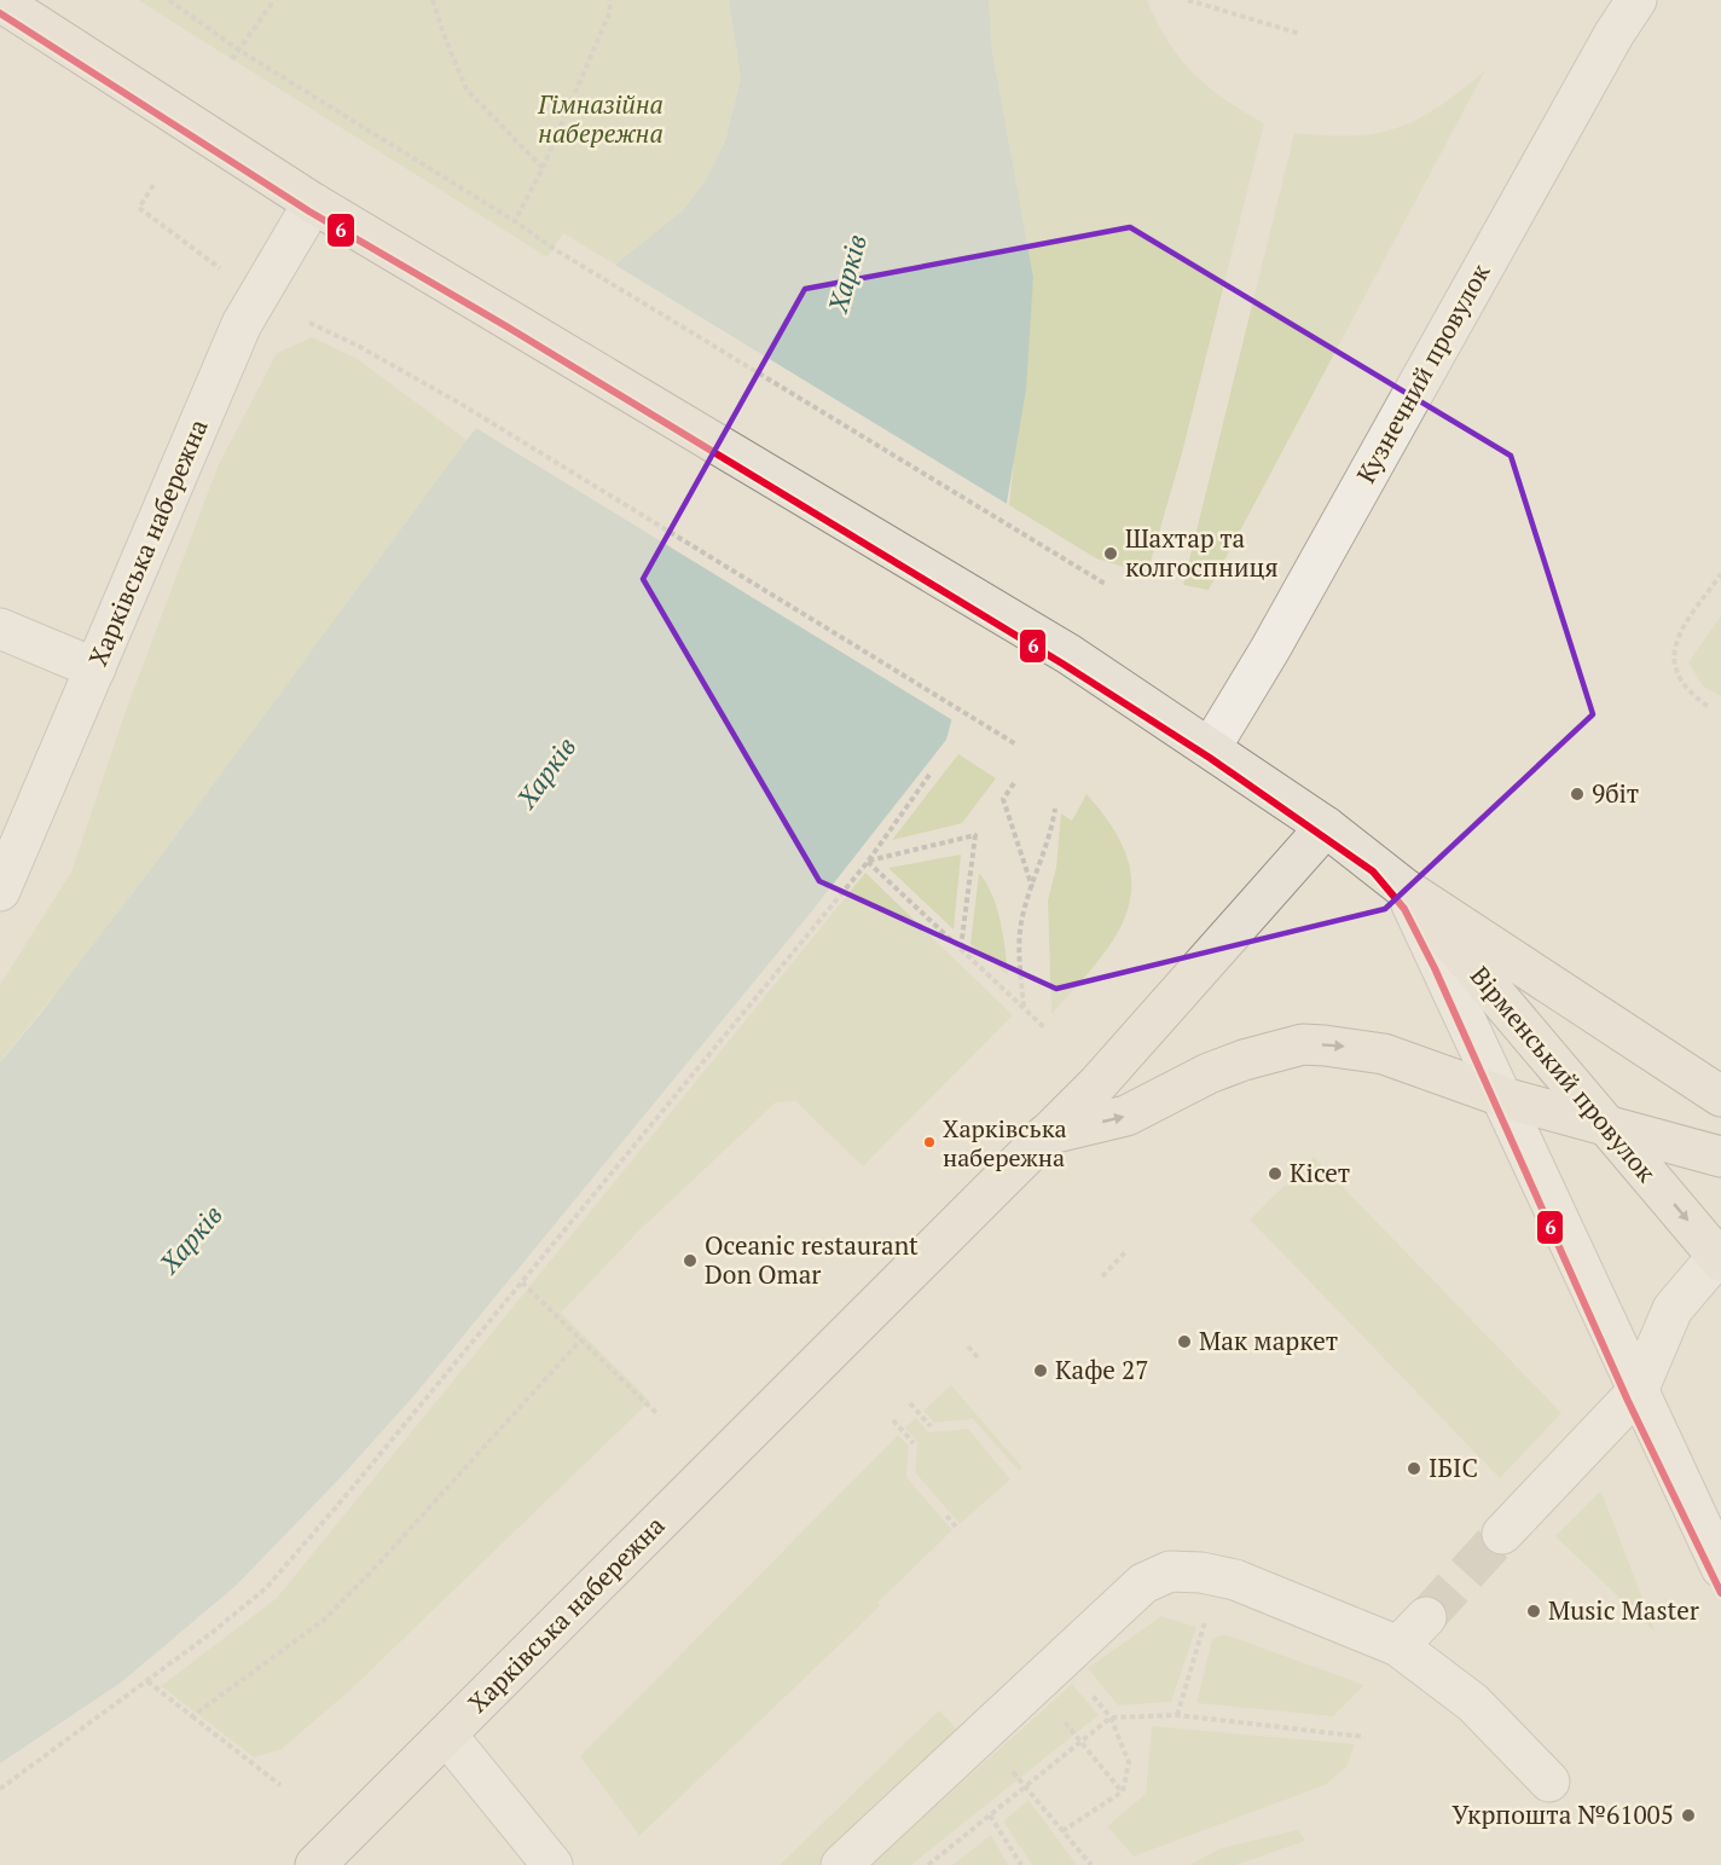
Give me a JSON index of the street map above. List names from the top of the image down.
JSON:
{
  "streets": {
    "main road": ["Харківська набережна", "Вірменський провулок"],
    "street": ["Кузнечний провулок"]
  },
  "water": ["Харків"],
  "parks": ["Гімназійна набережна"],
  "places": [
    "Шахтар та колгоспниця",
    "9біт",
    "Харківська набережна",
    "Кісет",
    "Oceanic restaurant Don Omar",
    "Мак маркет",
    "Кафе 27",
    "ІБІС",
    "Music Master",
    "Укрпошта №61005"
  ],
  "lines": ["transit line 6"]
}
